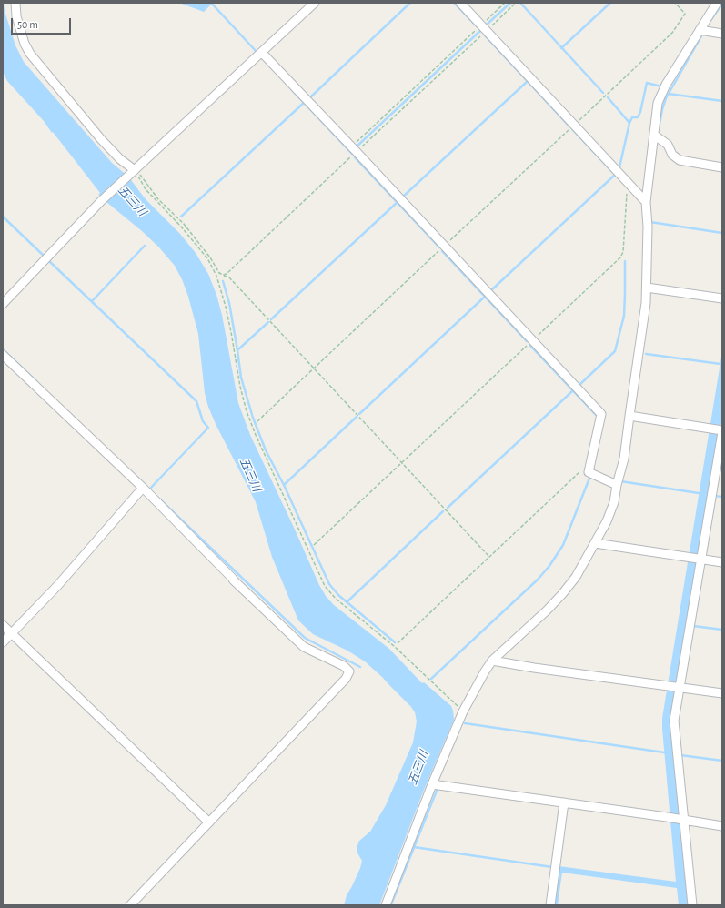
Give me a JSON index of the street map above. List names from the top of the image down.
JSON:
{
  "water": ["五三川"],
  "scale_bar": "50 m"
}
